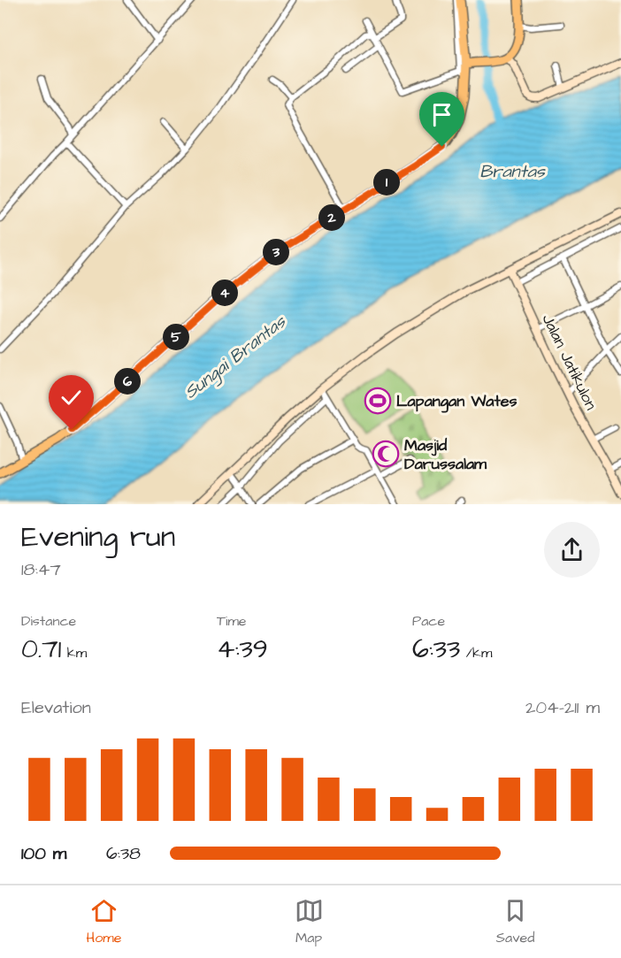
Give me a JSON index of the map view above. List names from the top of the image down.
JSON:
{
  "streets": {
    "main road": ["Jalan Jatikulon"]
  },
  "water": ["Brantas", "Sungai Brantas"],
  "places": {
    "sports": ["Lapangan Wates"],
    "mosque": ["Masjid Darussalam"]
  },
  "page": {
    "pins": [
      "1",
      "2",
      "3",
      "4",
      "5",
      "6"
    ],
    "heading": ["Evening run", "18:47"],
    "stats": [
      ["Distance", "0.71 km"],
      ["Time", "4:39"],
      ["Pace", "6:33 /km"]
    ],
    "chart": ["Elevation", "204–211 m"],
    "list": [
      {
        "name": "100 m",
        "note": "6:38"
      }
    ],
    "tabs": ["Home", "Map", "Saved"]
  }
}
